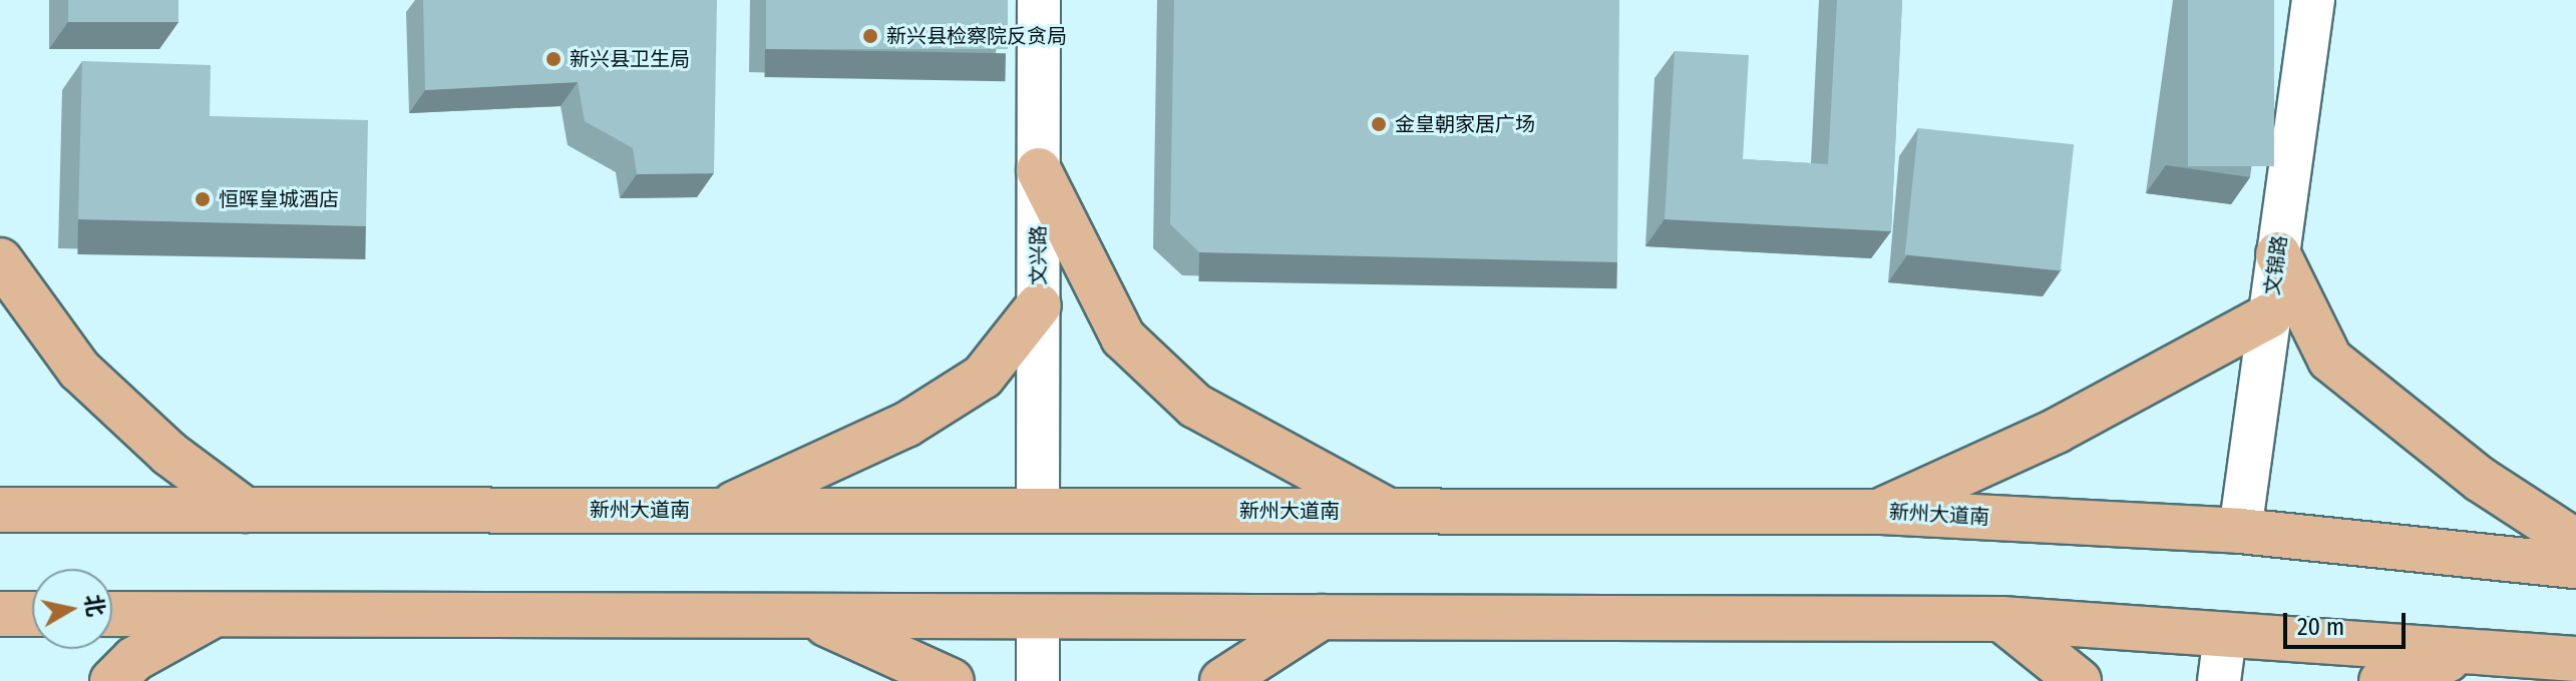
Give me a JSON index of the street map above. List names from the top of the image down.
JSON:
{
  "streets": {
    "main road": ["新州大道南"],
    "street": ["文兴路", "文锦路"]
  },
  "crossings": [
    ["文兴路", "新州大道南"],
    ["文锦路", "新州大道南"]
  ],
  "places": [
    "新兴县检察院反贪局",
    "新兴县卫生局",
    "金皇朝家居广场",
    "恒晖皇城酒店"
  ],
  "scale_bar": "20 m",
  "north": "right"
}
